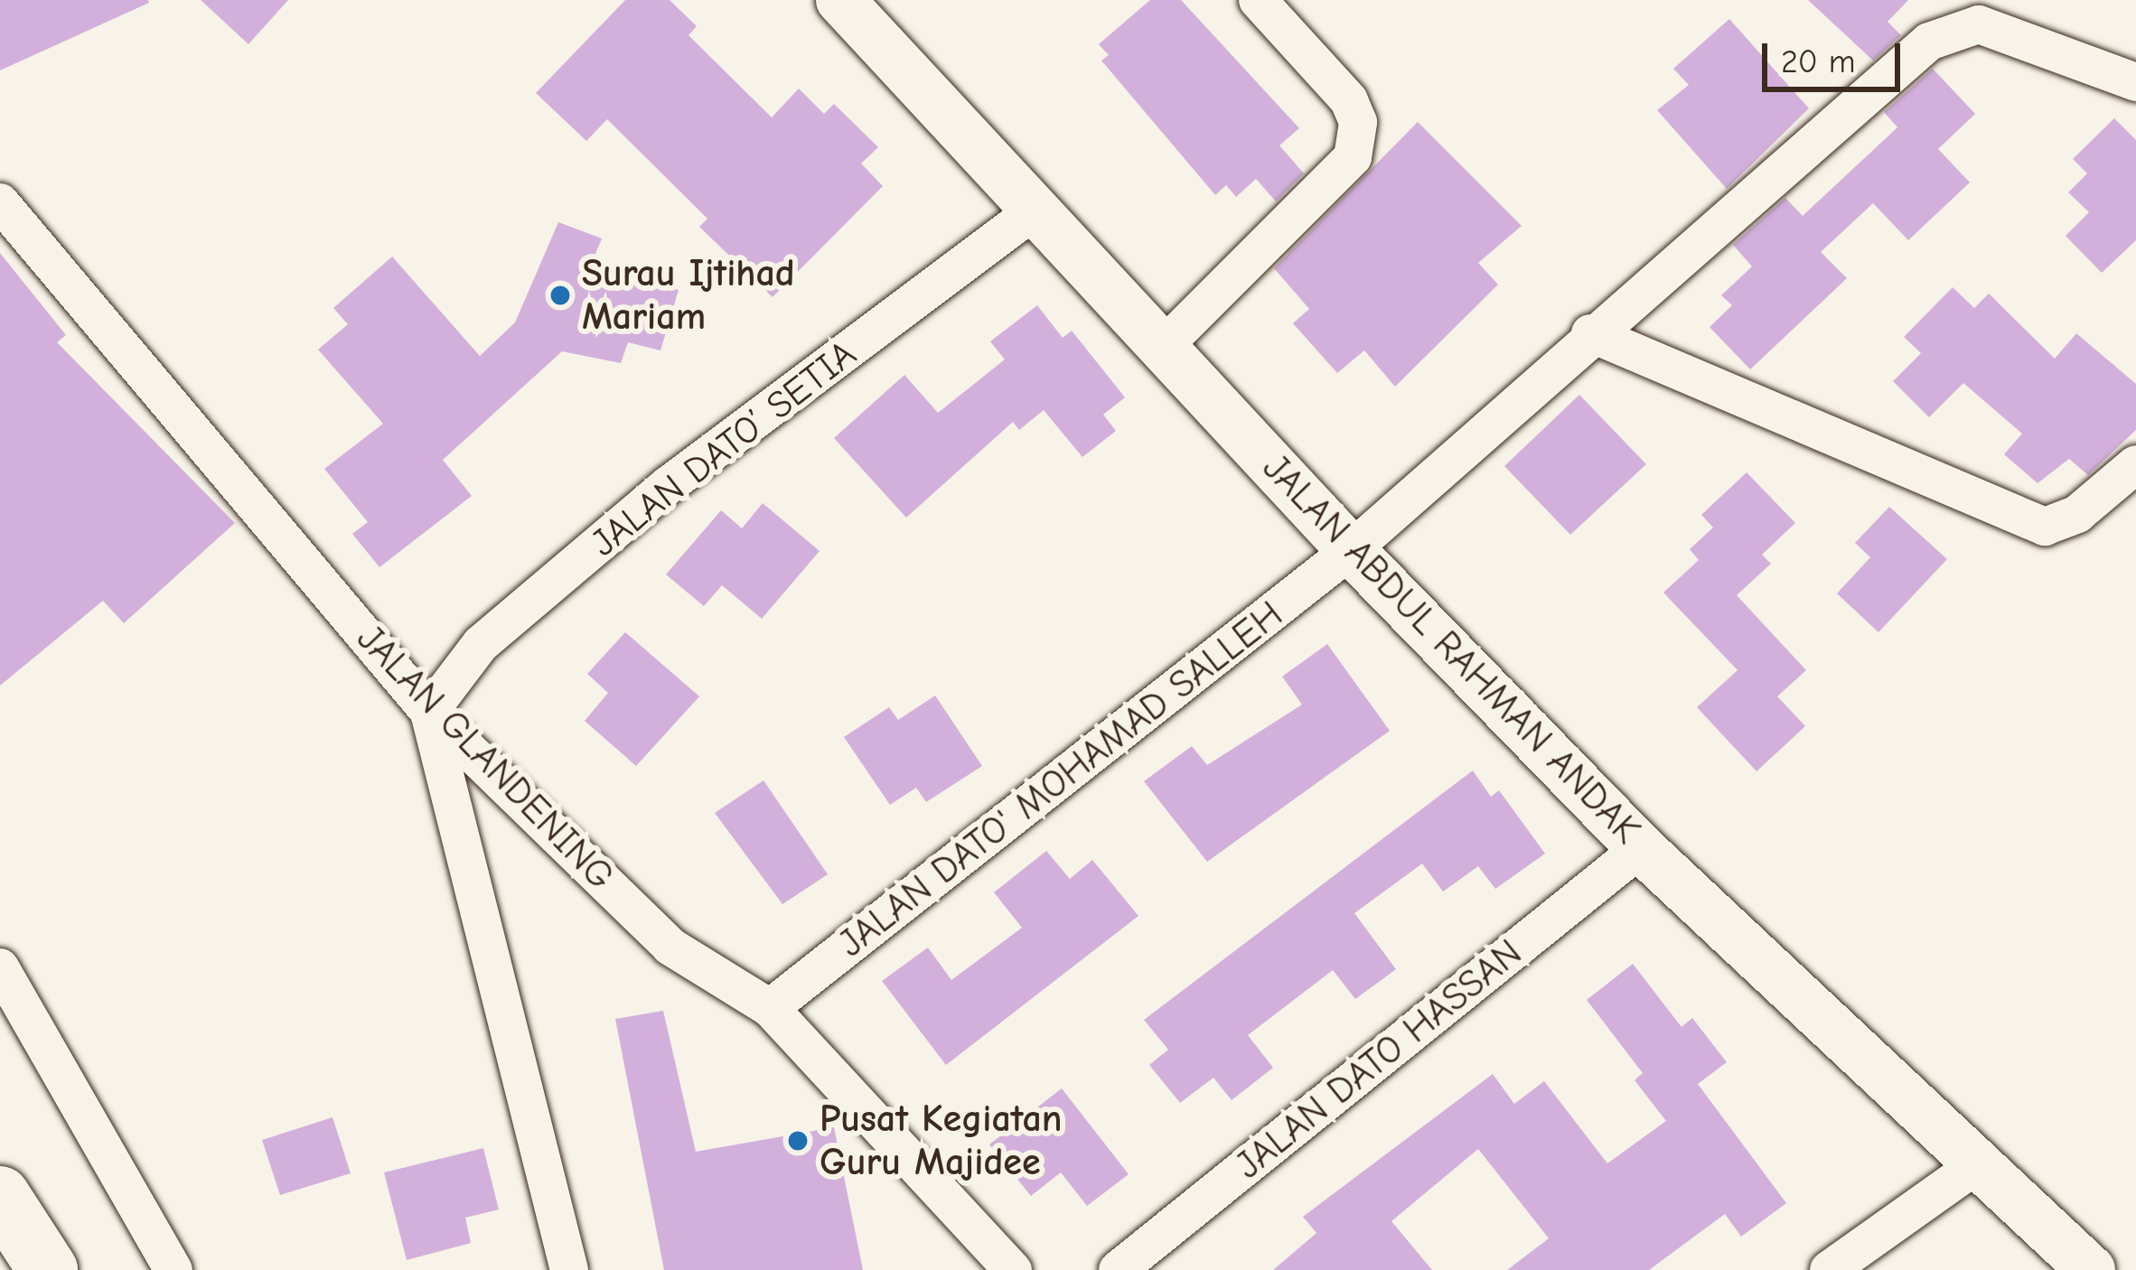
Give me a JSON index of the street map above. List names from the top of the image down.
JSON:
{
  "streets": {
    "street": [
      "JALAN DATO’ SETIA",
      "JALAN ABDUL RAHMAN ANDAK",
      "JALAN GLANDENING",
      "JALAN DATO' MOHAMAD SALLEH",
      "JALAN DATO HASSAN"
    ]
  },
  "crossings": [
    ["JALAN DATO’ SETIA", "JALAN ABDUL RAHMAN ANDAK"],
    ["JALAN DATO’ SETIA", "JALAN GLANDENING"],
    ["JALAN ABDUL RAHMAN ANDAK", "JALAN DATO' MOHAMAD SALLEH"],
    ["JALAN ABDUL RAHMAN ANDAK", "JALAN DATO HASSAN"],
    ["JALAN GLANDENING", "JALAN DATO' MOHAMAD SALLEH"]
  ],
  "places": ["Surau Ijtihad Mariam", "Pusat Kegiatan Guru Majidee"],
  "scale_bar": "20 m"
}
